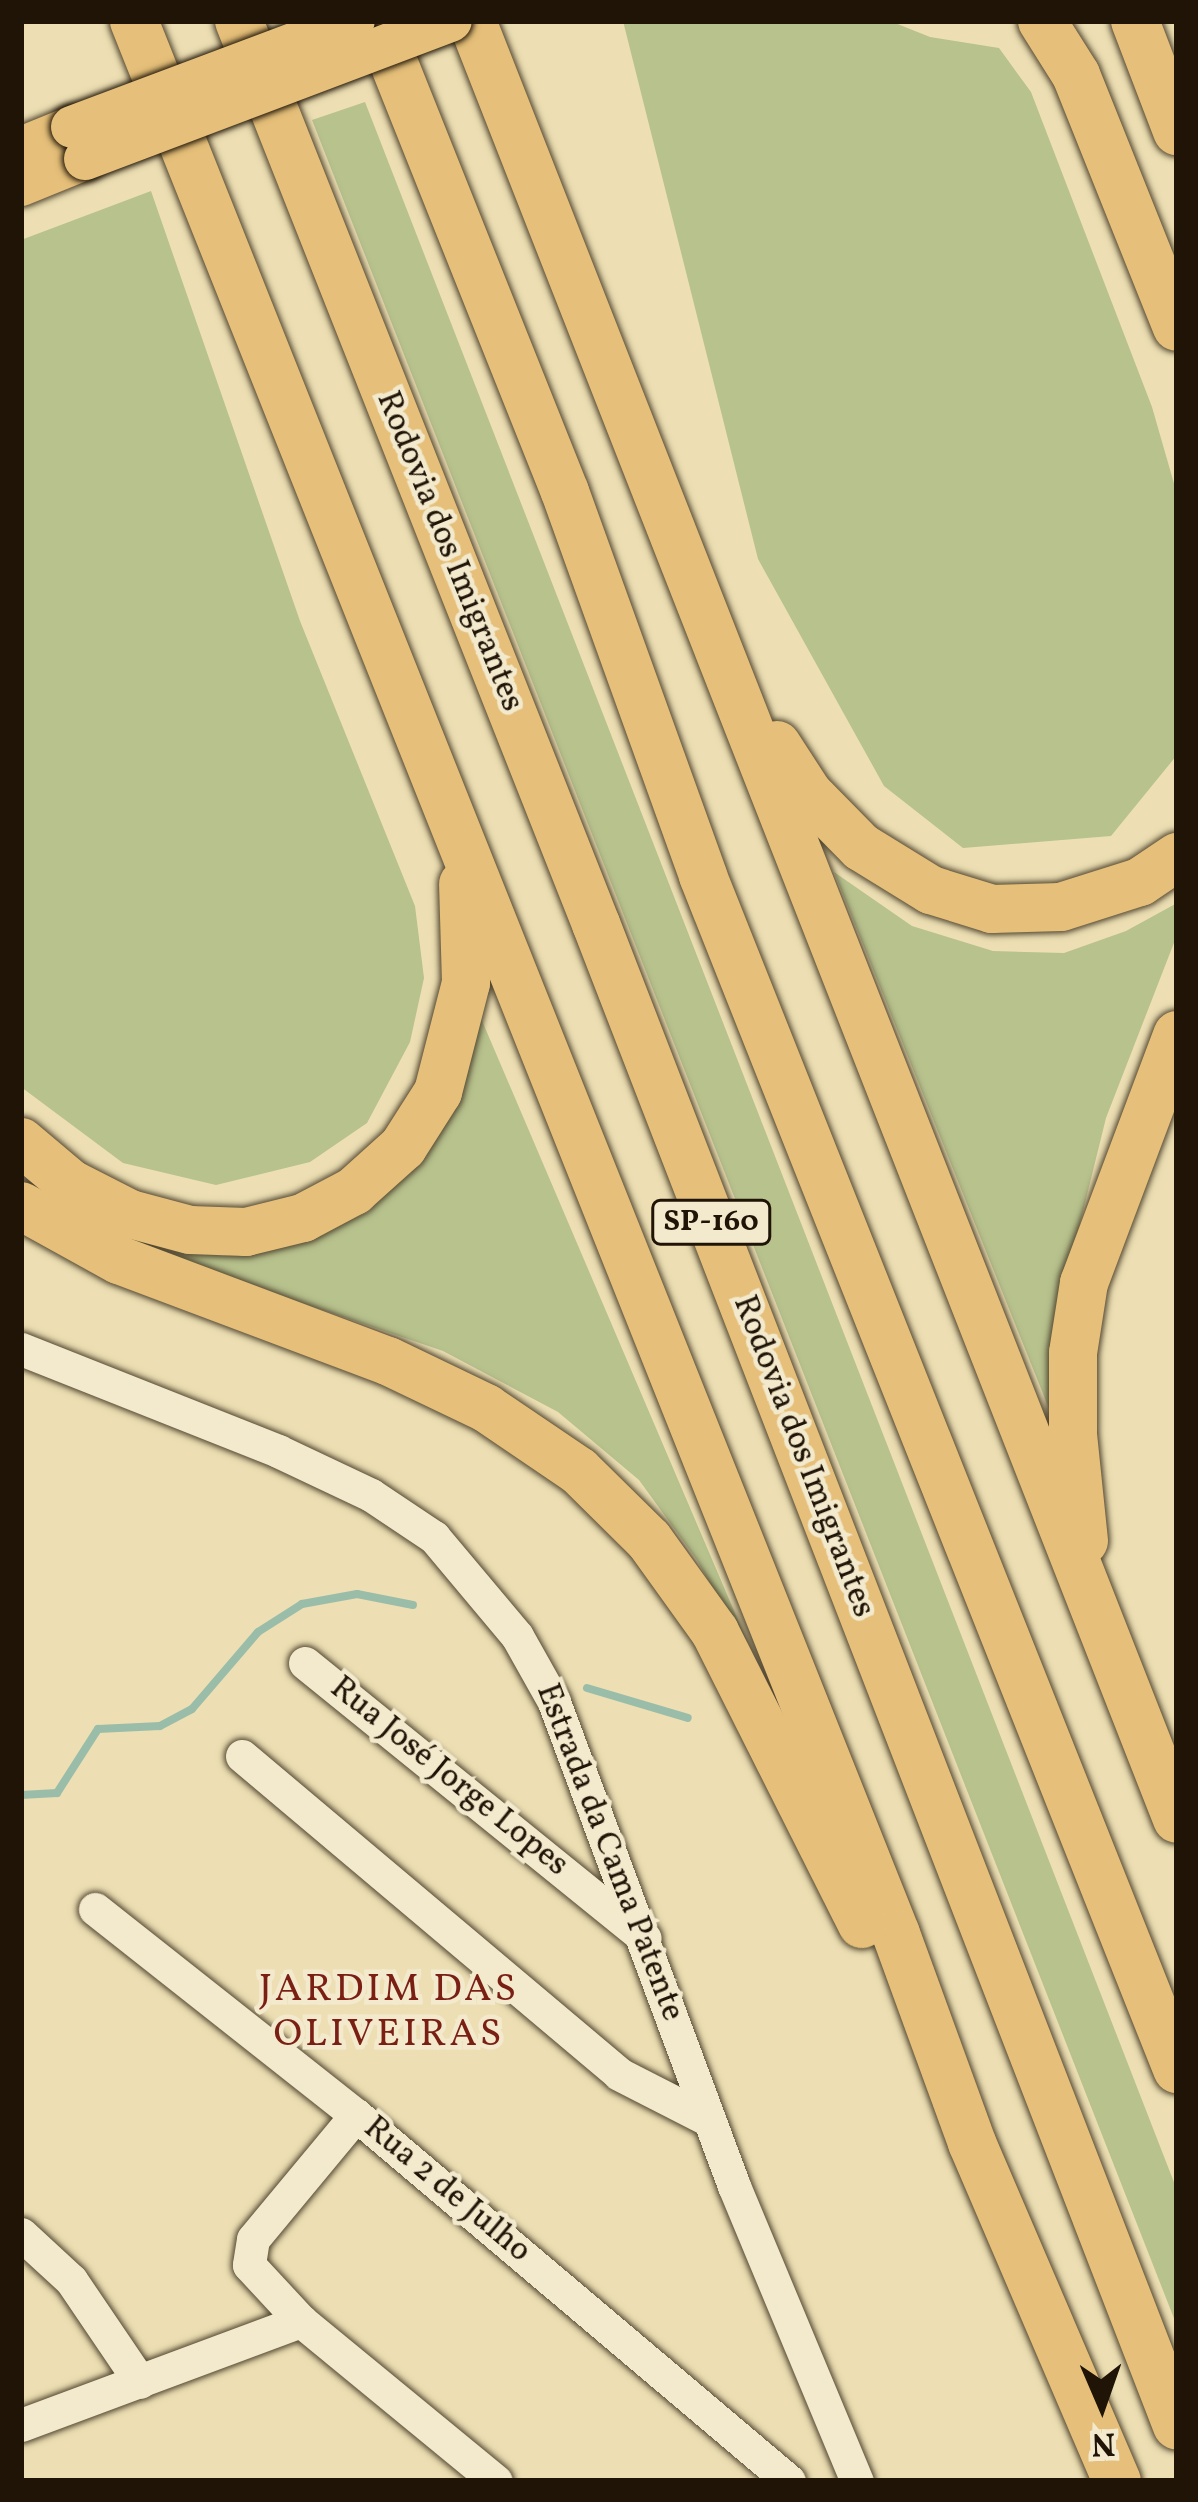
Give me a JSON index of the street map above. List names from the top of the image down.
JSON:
{
  "streets": {
    "highway": ["Rodovia dos Imigrantes", "SP-160"],
    "street": ["Rua José Jorge Lopes", "Estrada da Cama Patente", "Rua 2 de Julho"]
  },
  "crossings": [
    ["Rua José Jorge Lopes", "Estrada da Cama Patente"]
  ],
  "districts": ["JARDIM DAS OLIVEIRAS"],
  "north": "bottom"
}
